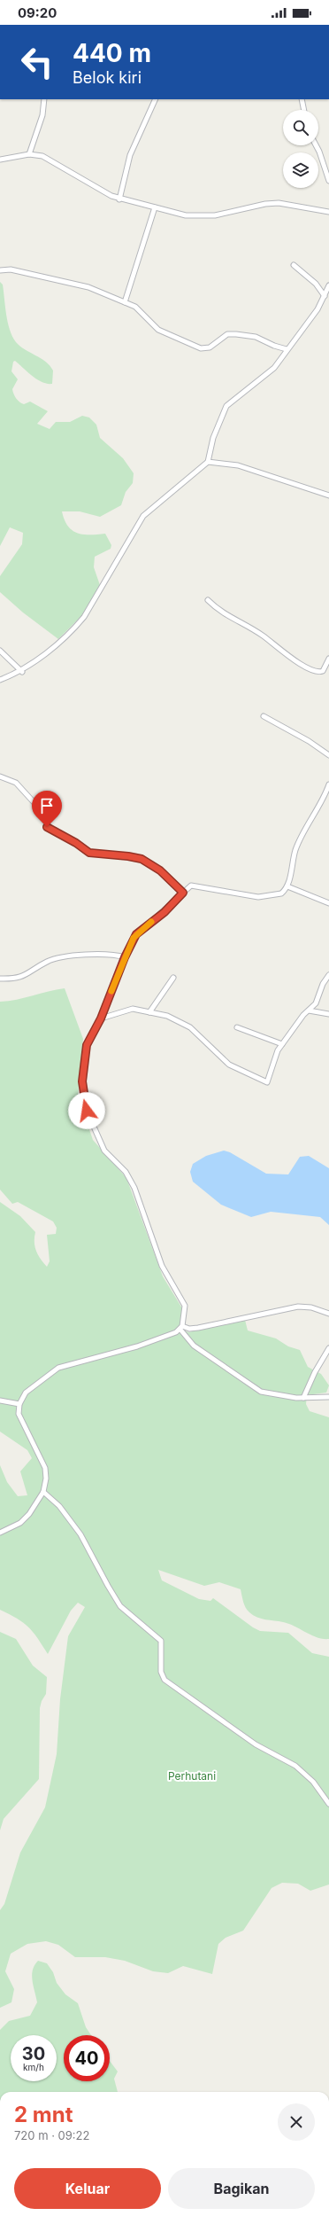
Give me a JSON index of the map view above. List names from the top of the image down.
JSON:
{
  "parks": ["Perhutani"],
  "page": {
    "status": "09:20",
    "turn": ["440 m", "Belok kiri"],
    "speed": "30 km/h",
    "limit": "40",
    "heading": ["2 mnt", "720 m · 09:22"],
    "buttons": ["Keluar", "Bagikan"]
  }
}
